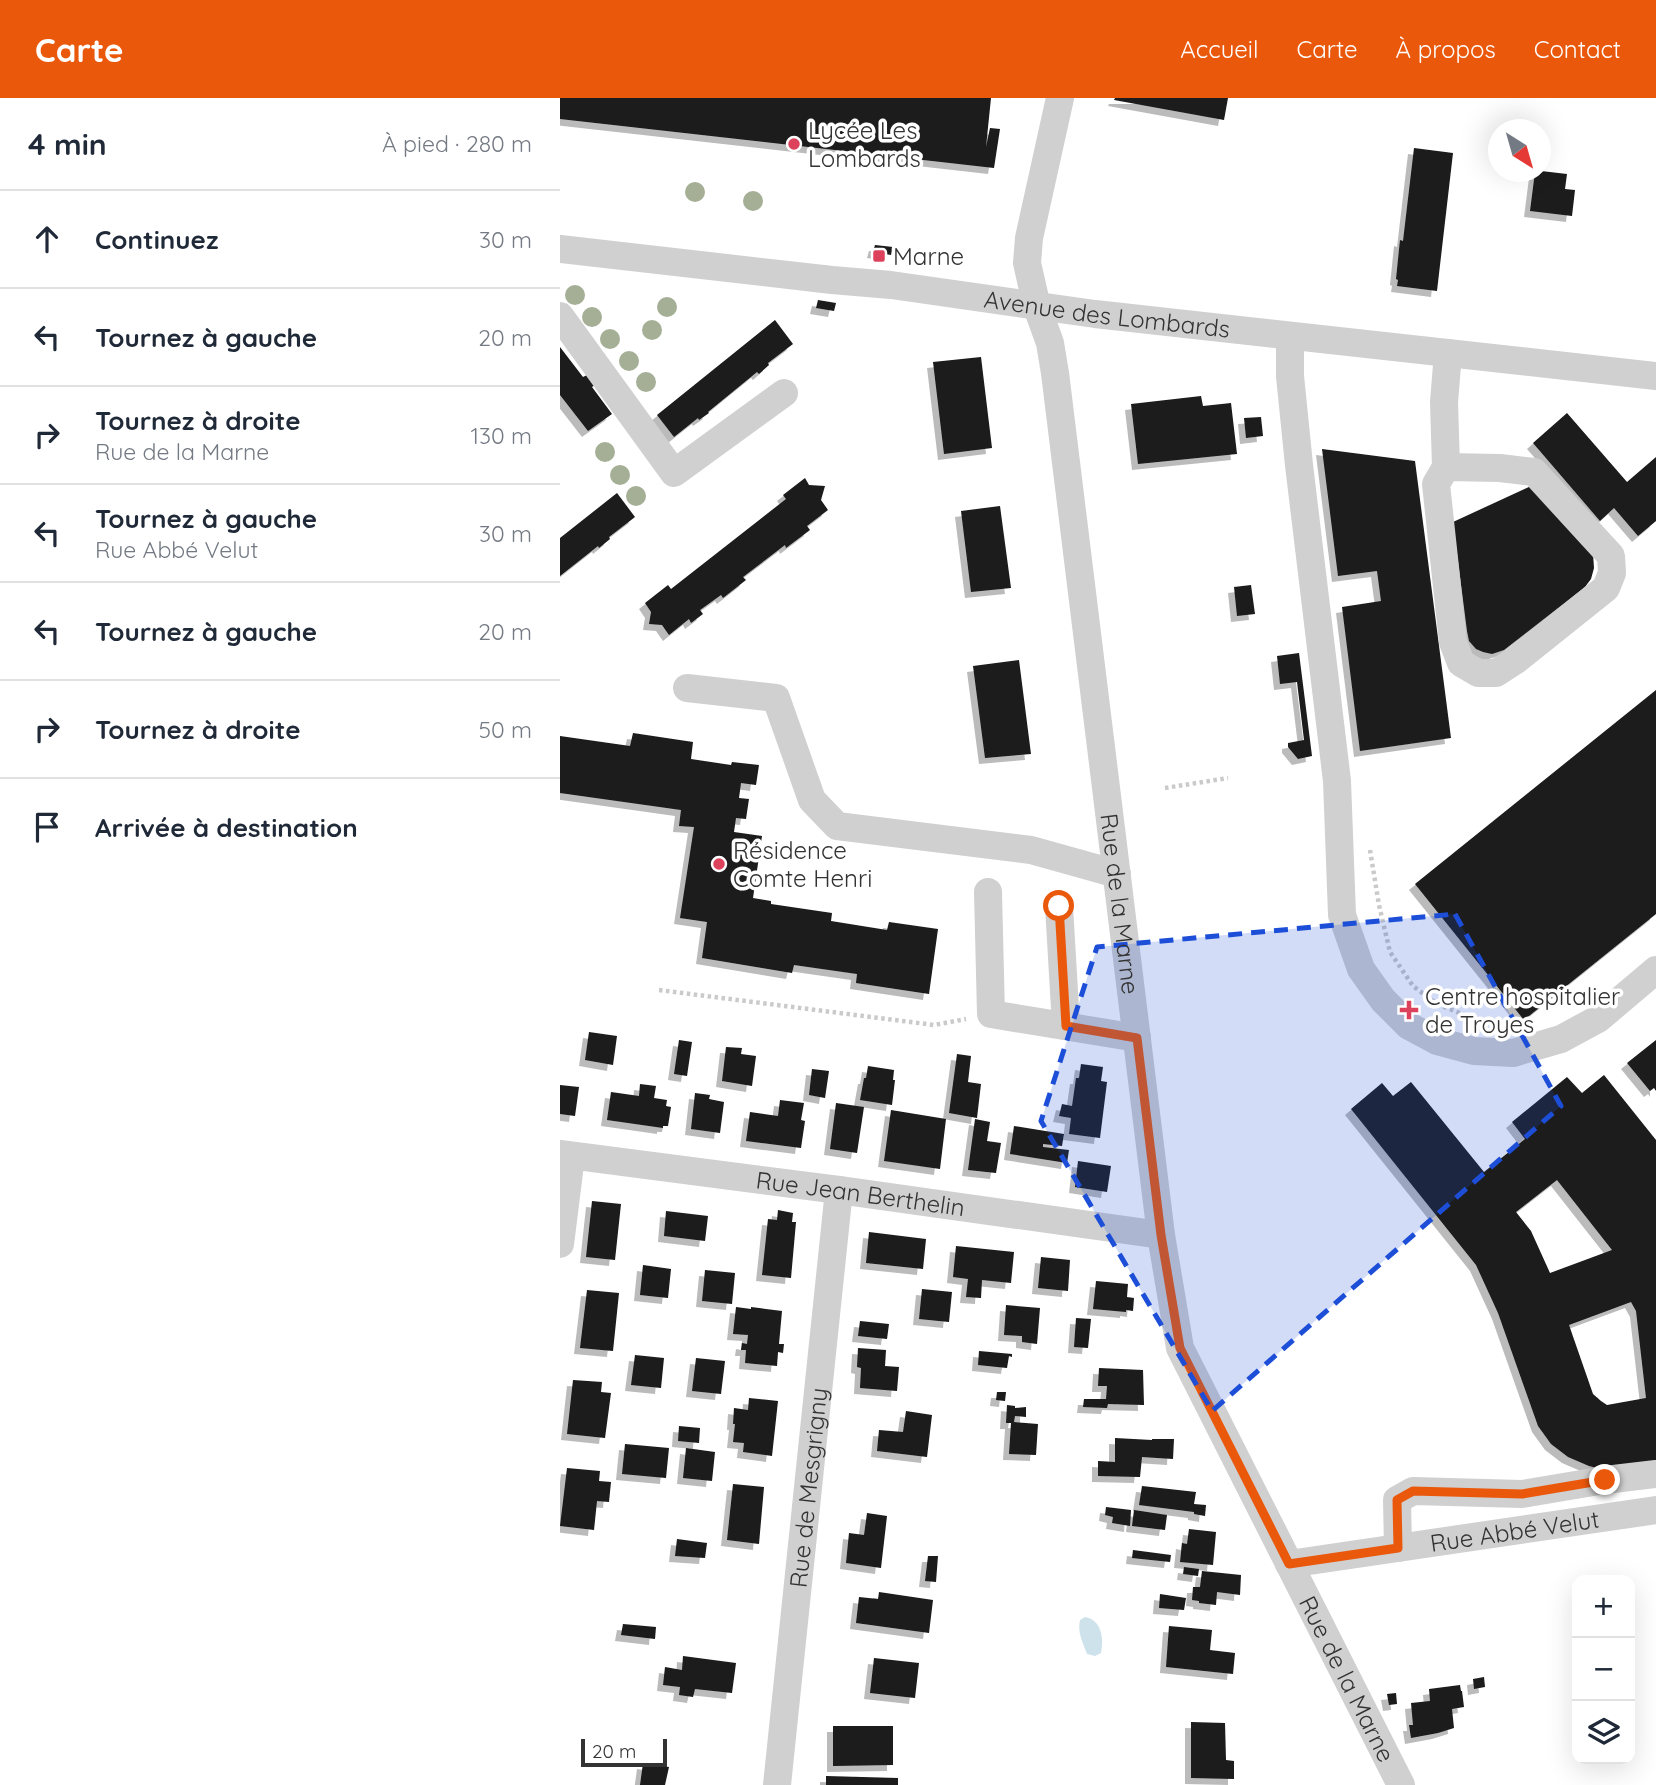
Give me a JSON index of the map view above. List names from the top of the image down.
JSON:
{
  "streets": {
    "street": [
      "Avenue des Lombards",
      "Rue de la Marne",
      "Rue Jean Berthelin",
      "Rue de Mesgrigny",
      "Rue Abbé Velut"
    ]
  },
  "crossings": [
    ["Avenue des Lombards", "Rue de la Marne"],
    ["Rue de la Marne", "Rue Jean Berthelin"],
    ["Rue de la Marne", "Rue Abbé Velut"],
    ["Rue Jean Berthelin", "Rue de Mesgrigny"]
  ],
  "places": {
    "other": ["Lycée Les Lombards", "Résidence Comte Henri"],
    "transit": ["Marne"],
    "health": ["Centre hospitalier de Troyes"]
  },
  "scale_bar": "20 m",
  "north": "bottom right",
  "page": {
    "header": "Carte",
    "nav": [
      "Accueil",
      "Carte",
      "À propos",
      "Contact"
    ],
    "heading": ["4 min", "À pied · 280 m"],
    "list": [
      ["Continuez", "30 m"],
      ["Tournez à gauche", "20 m"],
      ["Tournez à droite", "Rue de la Marne", "130 m"],
      ["Tournez à gauche", "Rue Abbé Velut", "30 m"],
      ["Tournez à gauche", "20 m"],
      ["Tournez à droite", "50 m"],
      "Arrivée à destination"
    ],
    "map_buttons": ["+", "−"],
    "scale": "20 m"
  }
}
